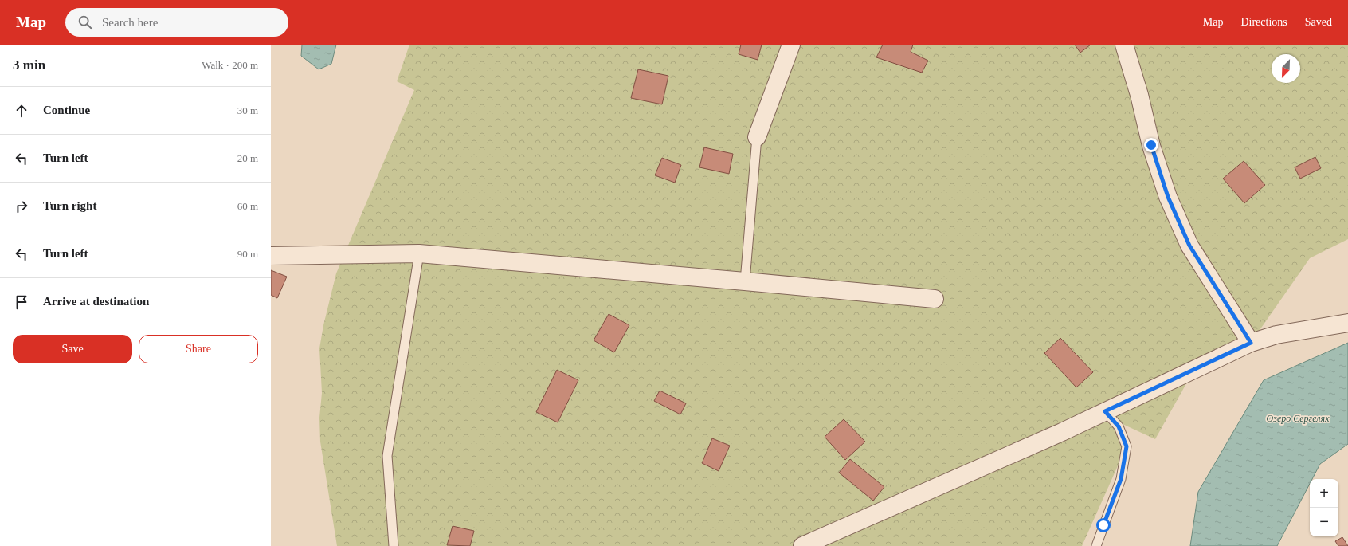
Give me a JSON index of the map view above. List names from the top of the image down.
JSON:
{
  "water": ["Озеро Сергелях"],
  "north": "bottom left",
  "page": {
    "header": "Map",
    "search": "Search here",
    "nav": ["Map", "Directions", "Saved"],
    "heading": ["3 min", "Walk · 200 m"],
    "list": [
      ["Continue", "30 m"],
      ["Turn left", "20 m"],
      ["Turn right", "60 m"],
      ["Turn left", "90 m"],
      "Arrive at destination"
    ],
    "buttons": ["Save", "Share"],
    "map_buttons": ["+", "−"]
  }
}
